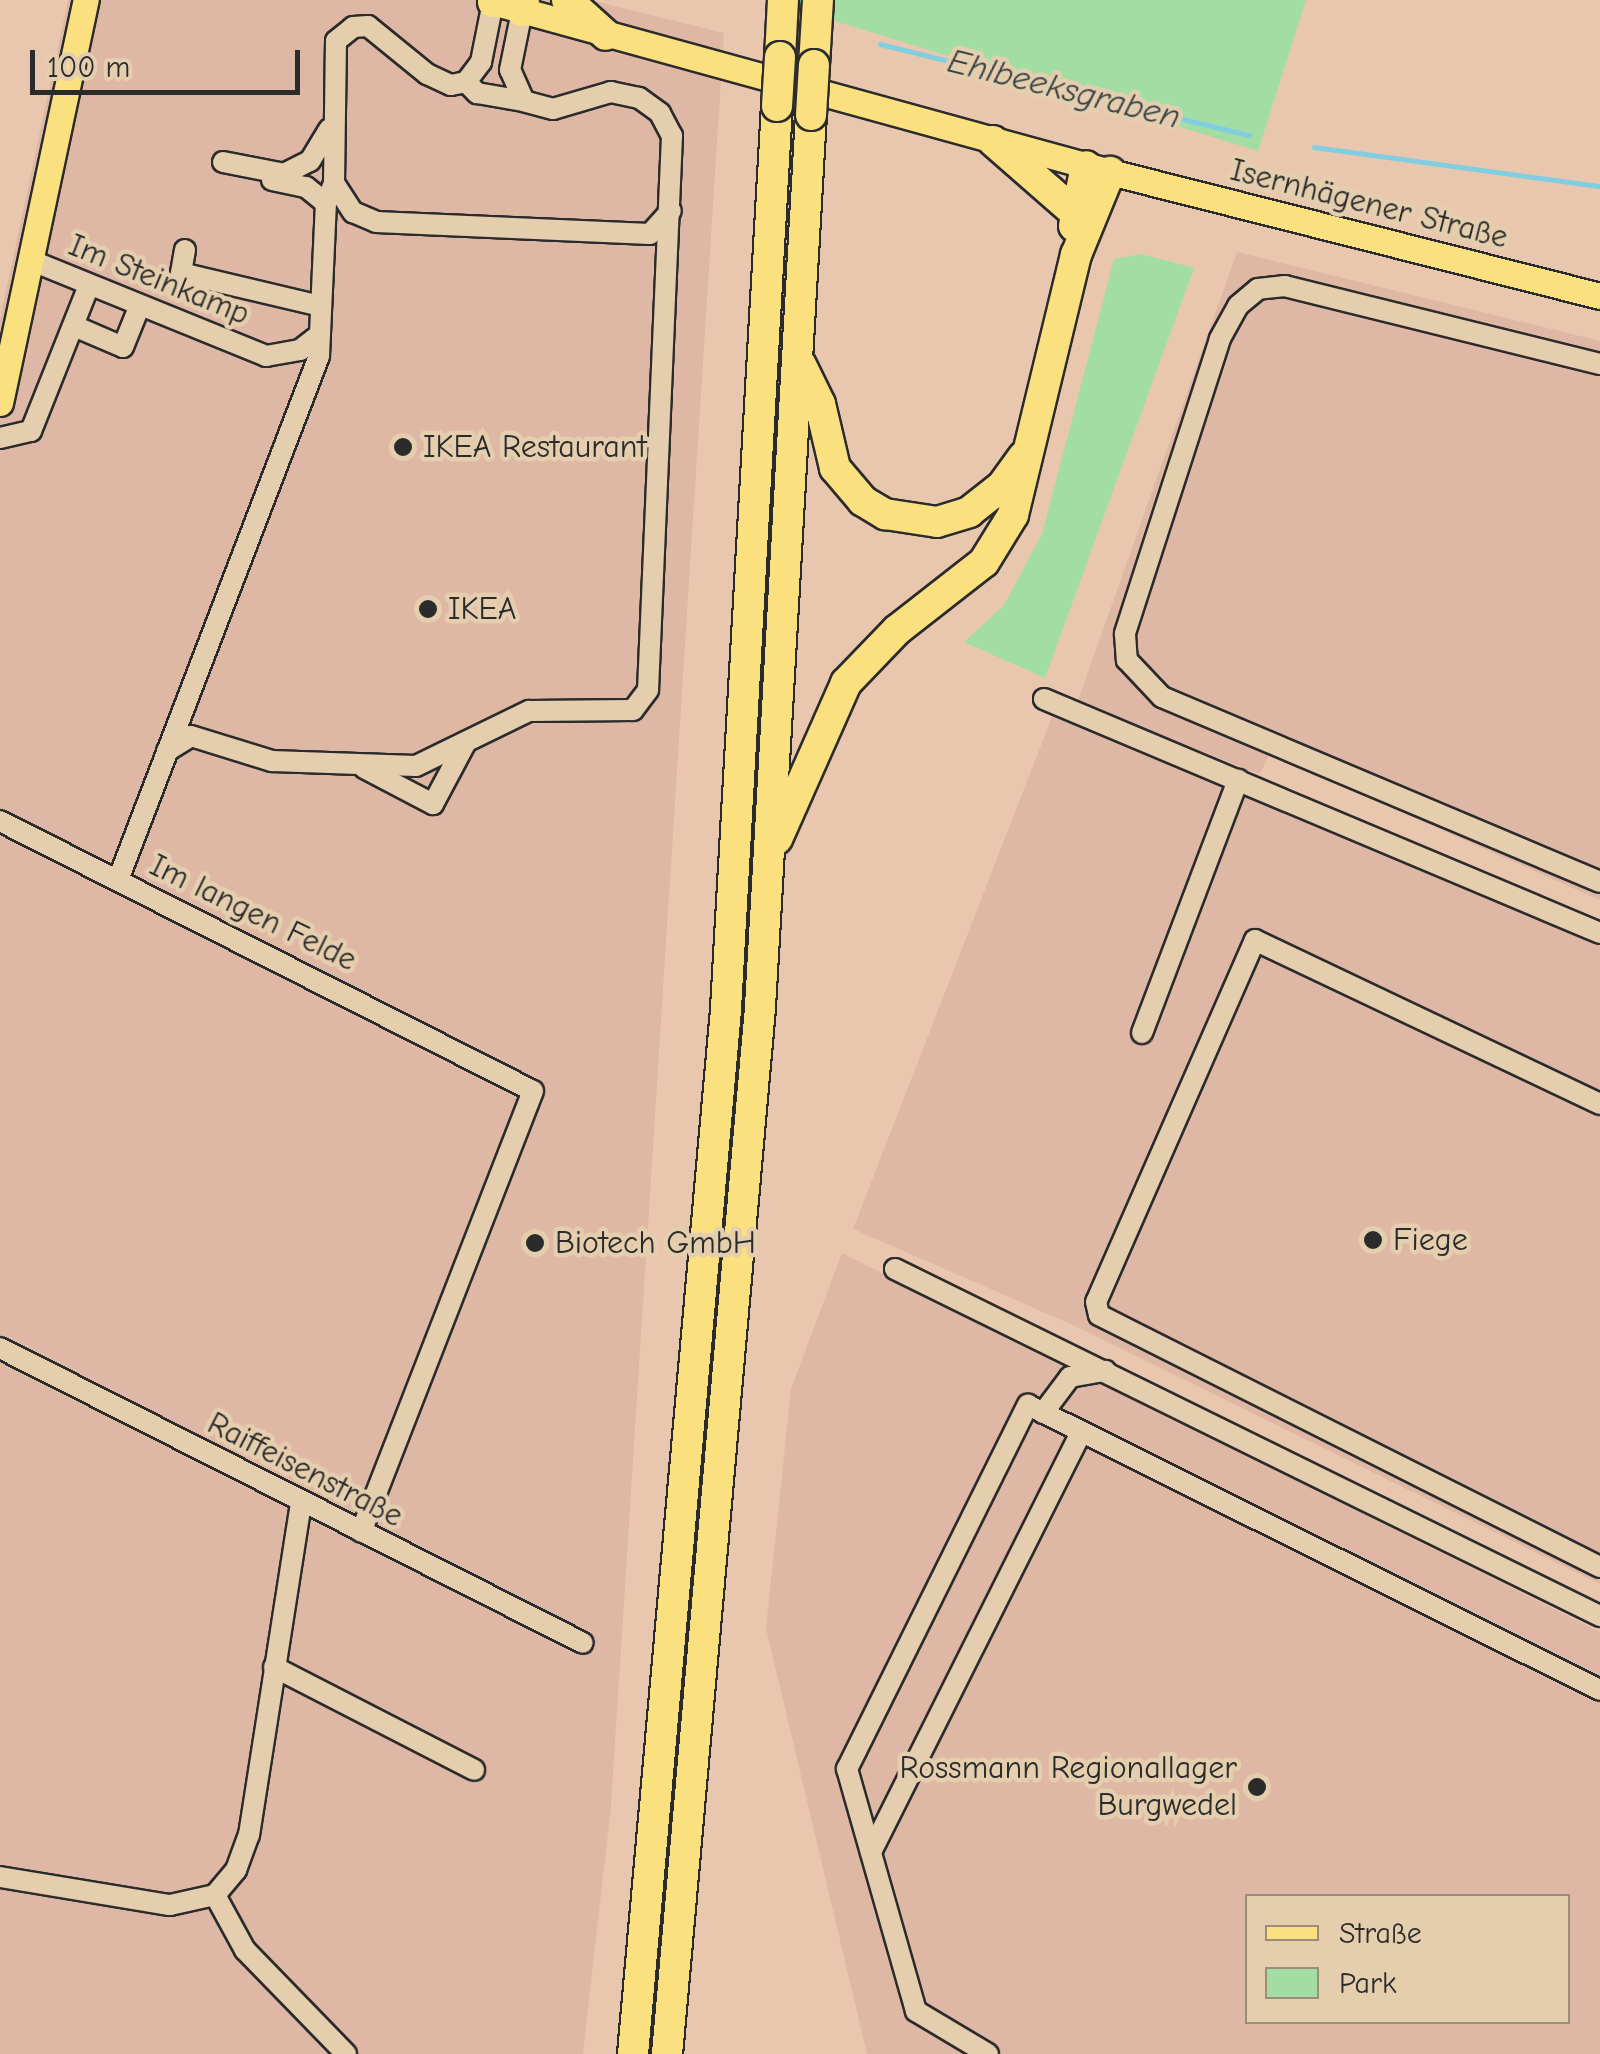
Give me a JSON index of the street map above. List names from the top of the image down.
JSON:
{
  "streets": {
    "main road": ["Isernhägener Straße"],
    "street": ["Im Steinkamp", "Im langen Felde", "Raiffeisenstraße"]
  },
  "crossings": [
    ["Im langen Felde", "Raiffeisenstraße"]
  ],
  "water": ["Ehlbeeksgraben"],
  "places": [
    "IKEA Restaurant",
    "IKEA",
    "Fiege",
    "Biotech GmbH",
    "Rossmann Regionallager Burgwedel"
  ],
  "legend": ["Straße", "Park"],
  "scale_bar": "100 m"
}
